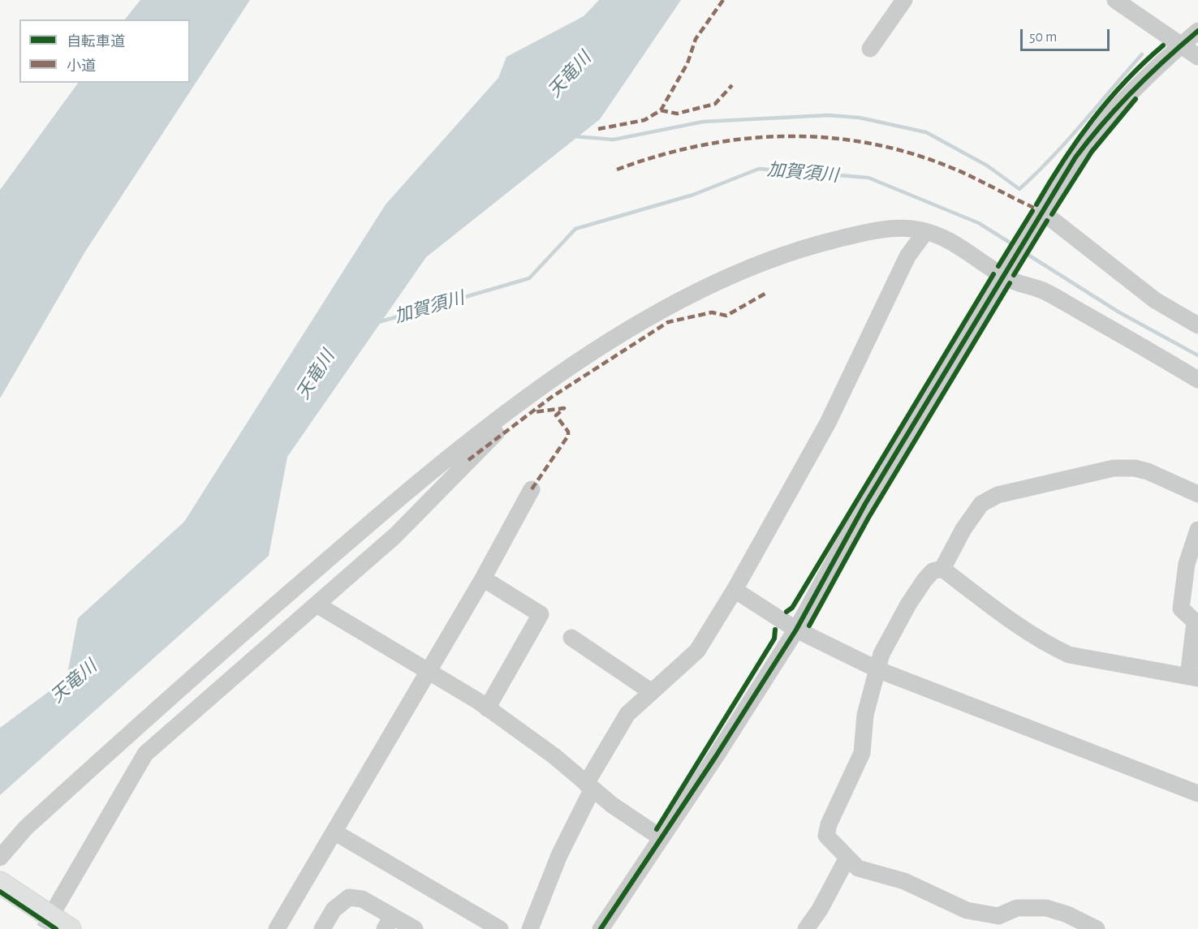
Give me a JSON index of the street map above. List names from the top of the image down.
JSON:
{
  "water": ["天竜川", "加賀須川"],
  "legend": ["自転車道", "小道"],
  "scale_bar": "50 m"
}
